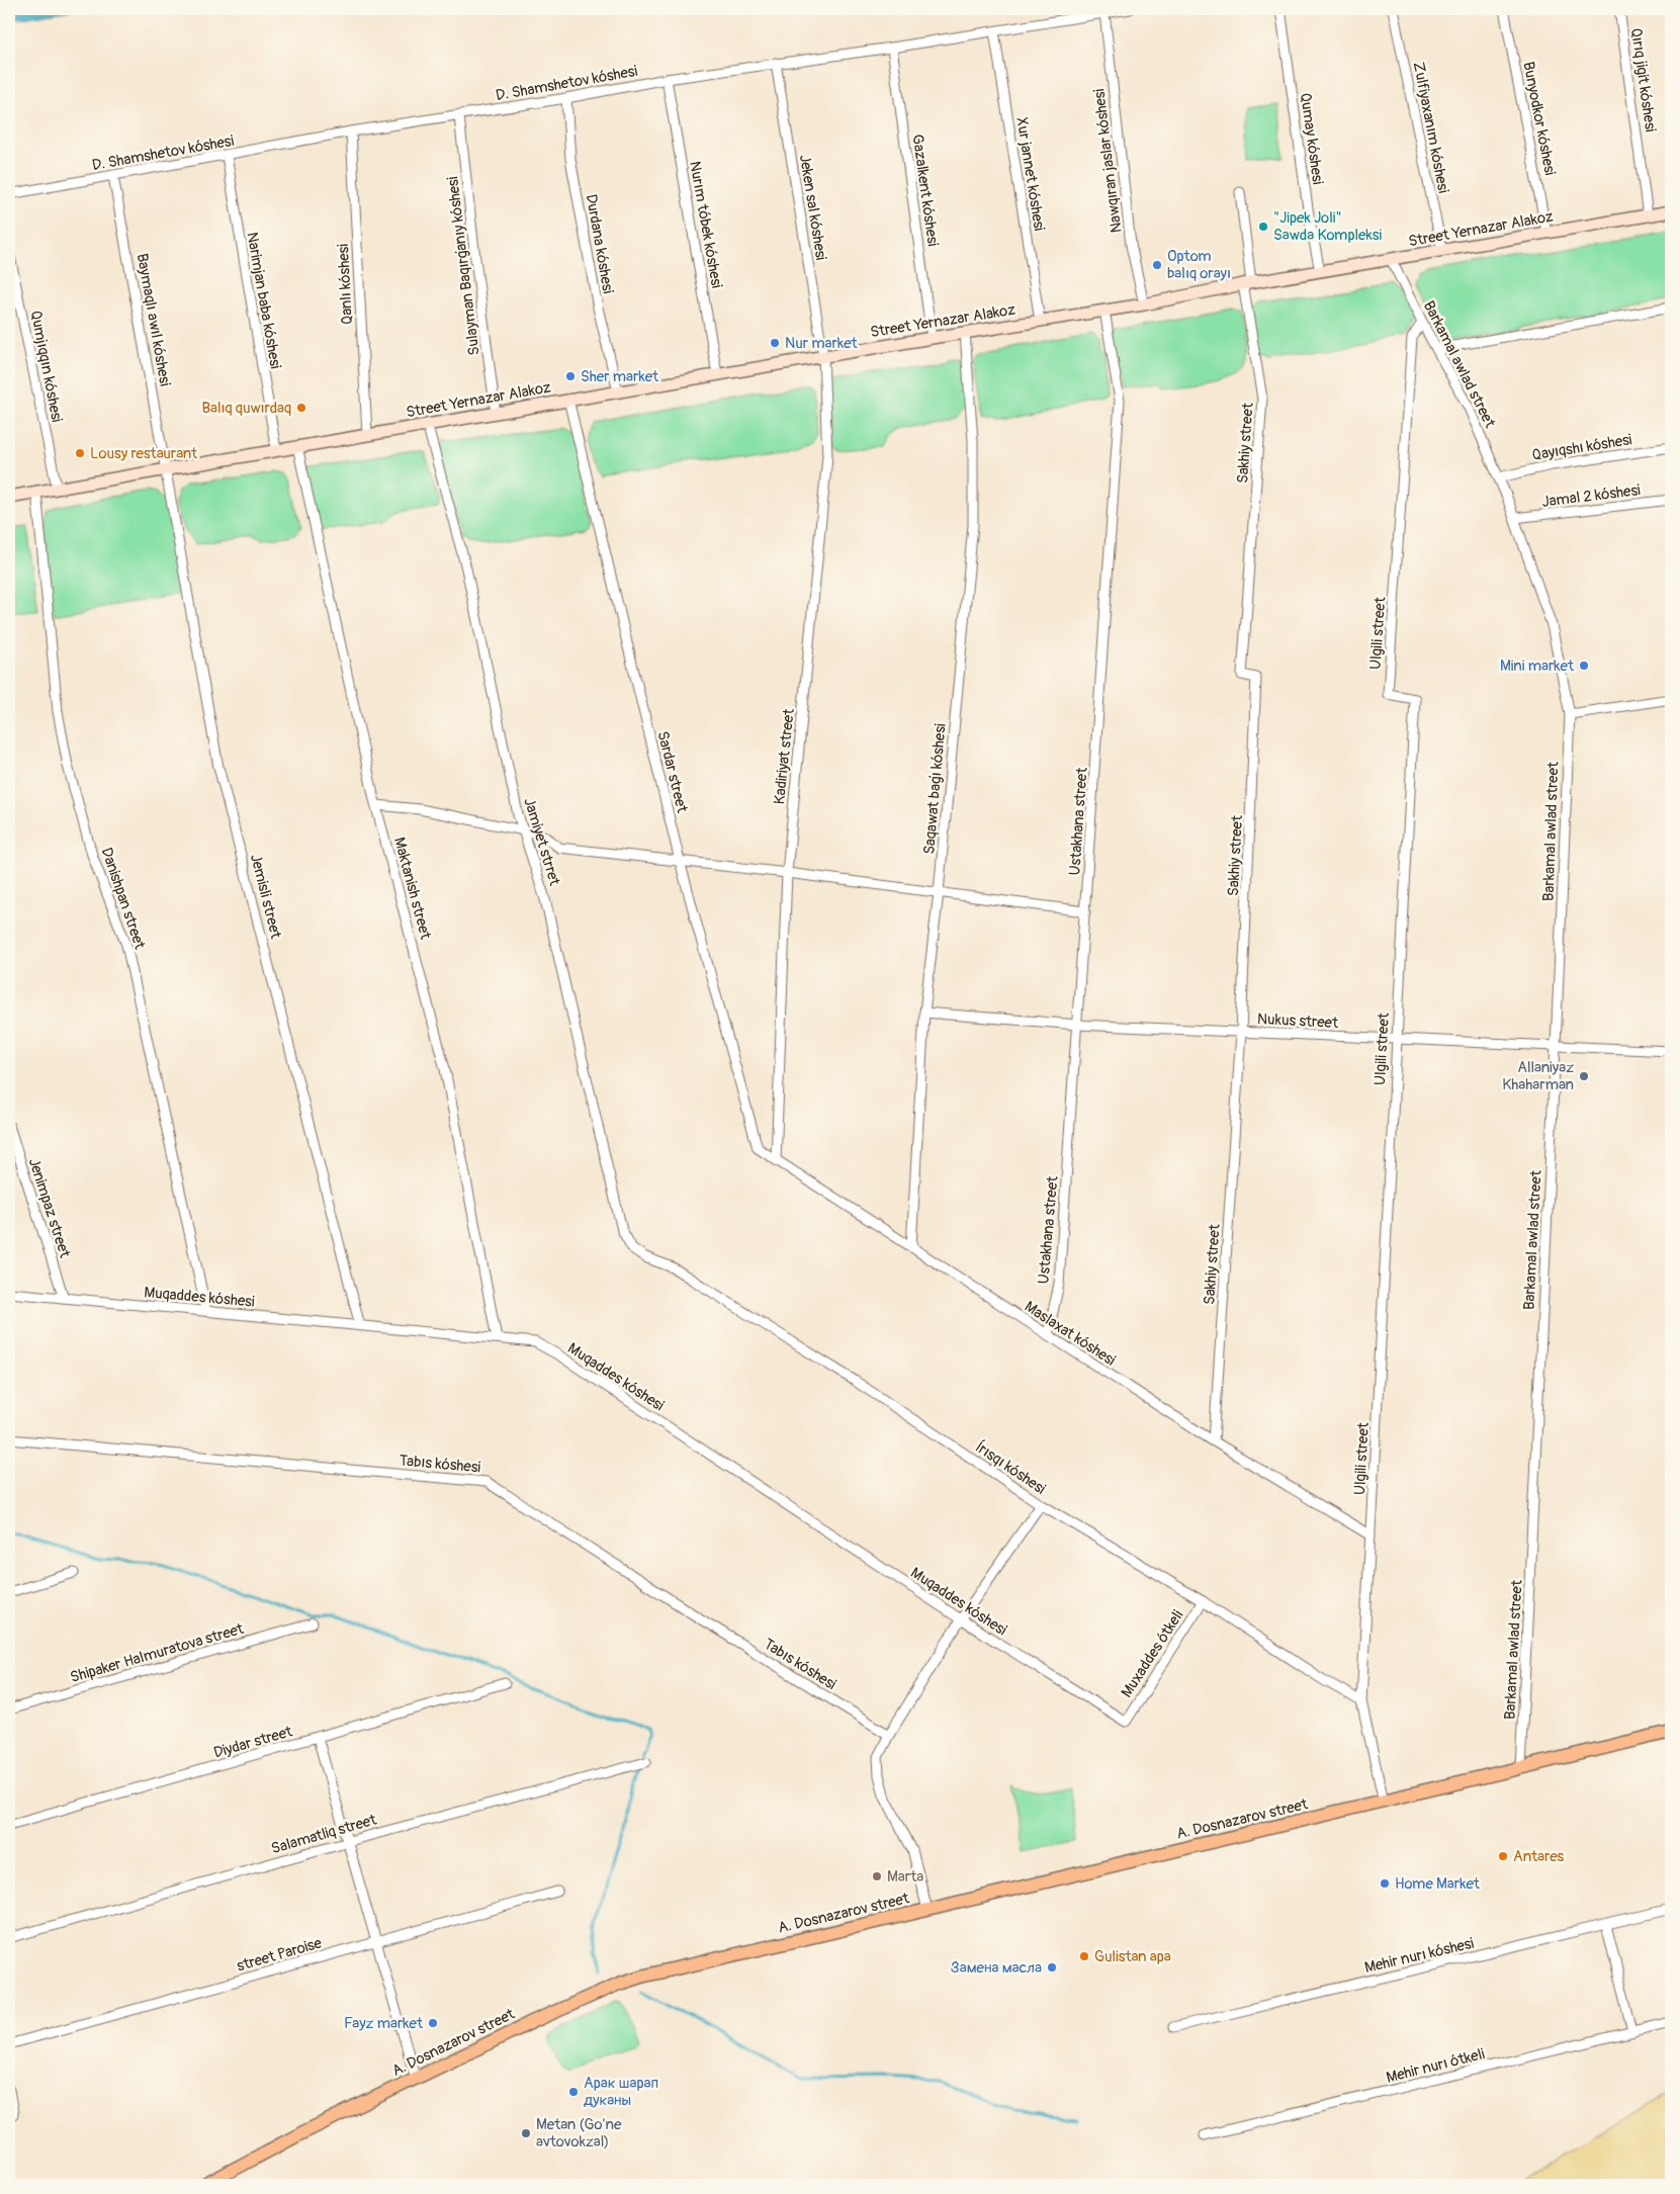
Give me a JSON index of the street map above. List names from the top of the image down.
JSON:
{
  "streets": {
    "main road": ["Street Yernazar Alakoz", "A. Dosnazarov street"],
    "street": [
      "Qırıq jigit kóshesi",
      "D. Shamshetov kóshesi",
      "Bunyodkor kóshesi",
      "Zulfiyaxanım kóshesi",
      "Qumay kóshesi",
      "Nawqıran jaslar kóshesi",
      "Xur jannet kóshesi",
      "Gazalkent kóshesi",
      "Jeken sal kóshesi",
      "Nurım tóbek kóshesi",
      "Durdana kóshesi",
      "Sulayman Baqırǵanıy kóshesi",
      "Qanlı kóshesi",
      "Narimjan baba kóshesi",
      "Baymaqlı awıl kóshesi",
      "Barkamal awlad street",
      "Qumjıqqın kóshesi",
      "Sakhiy street",
      "Qayıqshı kóshesi",
      "Jamal 2 kóshesi",
      "Ulgili street",
      "Kadiriyat street",
      "Sardar street",
      "Saqawat baǵı kóshesi",
      "Ustakhana street",
      "Jamiyet strret",
      "Maktanish street",
      "Jemisli street",
      "Danishpan street",
      "Nukus street",
      "Jenimpaz street",
      "Muqaddes kóshesi",
      "Maslaxat kóshesi",
      "Tabıs kóshesi",
      "Írısqı kóshesi",
      "Shipaker Halmuratova street",
      "Muxaddes ótkeli",
      "Diydar street",
      "Salamatliq street",
      "street Paroise",
      "Mehir nurı kóshesi",
      "Mehir nurı ótkeli"
    ]
  },
  "crossings": [
    ["Qırıq jigit kóshesi", "Street Yernazar Alakoz"],
    ["D. Shamshetov kóshesi", "Nawqıran jaslar kóshesi"],
    ["D. Shamshetov kóshesi", "Xur jannet kóshesi"],
    ["D. Shamshetov kóshesi", "Gazalkent kóshesi"],
    ["D. Shamshetov kóshesi", "Jeken sal kóshesi"],
    ["D. Shamshetov kóshesi", "Nurım tóbek kóshesi"],
    ["D. Shamshetov kóshesi", "Durdana kóshesi"],
    ["D. Shamshetov kóshesi", "Sulayman Baqırǵanıy kóshesi"],
    ["D. Shamshetov kóshesi", "Qanlı kóshesi"],
    ["D. Shamshetov kóshesi", "Narimjan baba kóshesi"],
    ["D. Shamshetov kóshesi", "Baymaqlı awıl kóshesi"],
    ["Bunyodkor kóshesi", "Street Yernazar Alakoz"],
    ["Zulfiyaxanım kóshesi", "Street Yernazar Alakoz"],
    ["Qumay kóshesi", "Street Yernazar Alakoz"],
    ["Nawqıran jaslar kóshesi", "Street Yernazar Alakoz"],
    ["Xur jannet kóshesi", "Street Yernazar Alakoz"],
    ["Gazalkent kóshesi", "Street Yernazar Alakoz"],
    ["Jeken sal kóshesi", "Street Yernazar Alakoz"],
    ["Jeken sal kóshesi", "Kadiriyat street"],
    ["Nurım tóbek kóshesi", "Street Yernazar Alakoz"],
    ["Street Yernazar Alakoz", "Durdana kóshesi"],
    ["Street Yernazar Alakoz", "Sulayman Baqırǵanıy kóshesi"],
    ["Street Yernazar Alakoz", "Qanlı kóshesi"],
    ["Street Yernazar Alakoz", "Narimjan baba kóshesi"],
    ["Street Yernazar Alakoz", "Baymaqlı awıl kóshesi"],
    ["Street Yernazar Alakoz", "Barkamal awlad street"],
    ["Street Yernazar Alakoz", "Qumjıqqın kóshesi"],
    ["Street Yernazar Alakoz", "Sakhiy street"],
    ["Street Yernazar Alakoz", "Kadiriyat street"],
    ["Street Yernazar Alakoz", "Sardar street"],
    ["Street Yernazar Alakoz", "Saqawat baǵı kóshesi"],
    ["Street Yernazar Alakoz", "Ustakhana street"],
    ["Street Yernazar Alakoz", "Jamiyet strret"],
    ["Street Yernazar Alakoz", "Maktanish street"],
    ["Street Yernazar Alakoz", "Jemisli street"],
    ["Street Yernazar Alakoz", "Danishpan street"],
    ["Baymaqlı awıl kóshesi", "Jemisli street"],
    ["Barkamal awlad street", "Qayıqshı kóshesi"],
    ["Barkamal awlad street", "Jamal 2 kóshesi"],
    ["Barkamal awlad street", "Ulgili street"],
    ["Barkamal awlad street", "Nukus street"],
    ["Barkamal awlad street", "A. Dosnazarov street"],
    ["Sakhiy street", "Nukus street"],
    ["Sakhiy street", "Maslaxat kóshesi"],
    ["Ulgili street", "Nukus street"],
    ["Ulgili street", "Maslaxat kóshesi"],
    ["Ulgili street", "Írısqı kóshesi"],
    ["Ulgili street", "A. Dosnazarov street"],
    ["Kadiriyat street", "Maslaxat kóshesi"],
    ["Sardar street", "Maslaxat kóshesi"],
    ["Saqawat baǵı kóshesi", "Nukus street"],
    ["Saqawat baǵı kóshesi", "Maslaxat kóshesi"],
    ["Ustakhana street", "Nukus street"],
    ["Ustakhana street", "Maslaxat kóshesi"],
    ["Jamiyet strret", "Írısqı kóshesi"],
    ["Maktanish street", "Muqaddes kóshesi"],
    ["Jemisli street", "Muqaddes kóshesi"],
    ["Danishpan street", "Muqaddes kóshesi"],
    ["Jenimpaz street", "Muqaddes kóshesi"],
    ["Muqaddes kóshesi", "Muxaddes ótkeli"],
    ["Írısqı kóshesi", "Muxaddes ótkeli"]
  ],
  "places": [
    "\"Jipek Joli\" Sawda Kompleksi",
    "Optom balıq orayı",
    "Nur market",
    "Sher market",
    "Balıq quwırdaq",
    "Lousy restaurant",
    "Mini market",
    "Allaniyaz Khaharman",
    "Antares",
    "Marta",
    "Home Market",
    "Gulistan apa",
    "Замена масла",
    "Fayz market",
    "Арак шарап дуканы",
    "Metan (Go'ne avtovokzal)"
  ]
}
